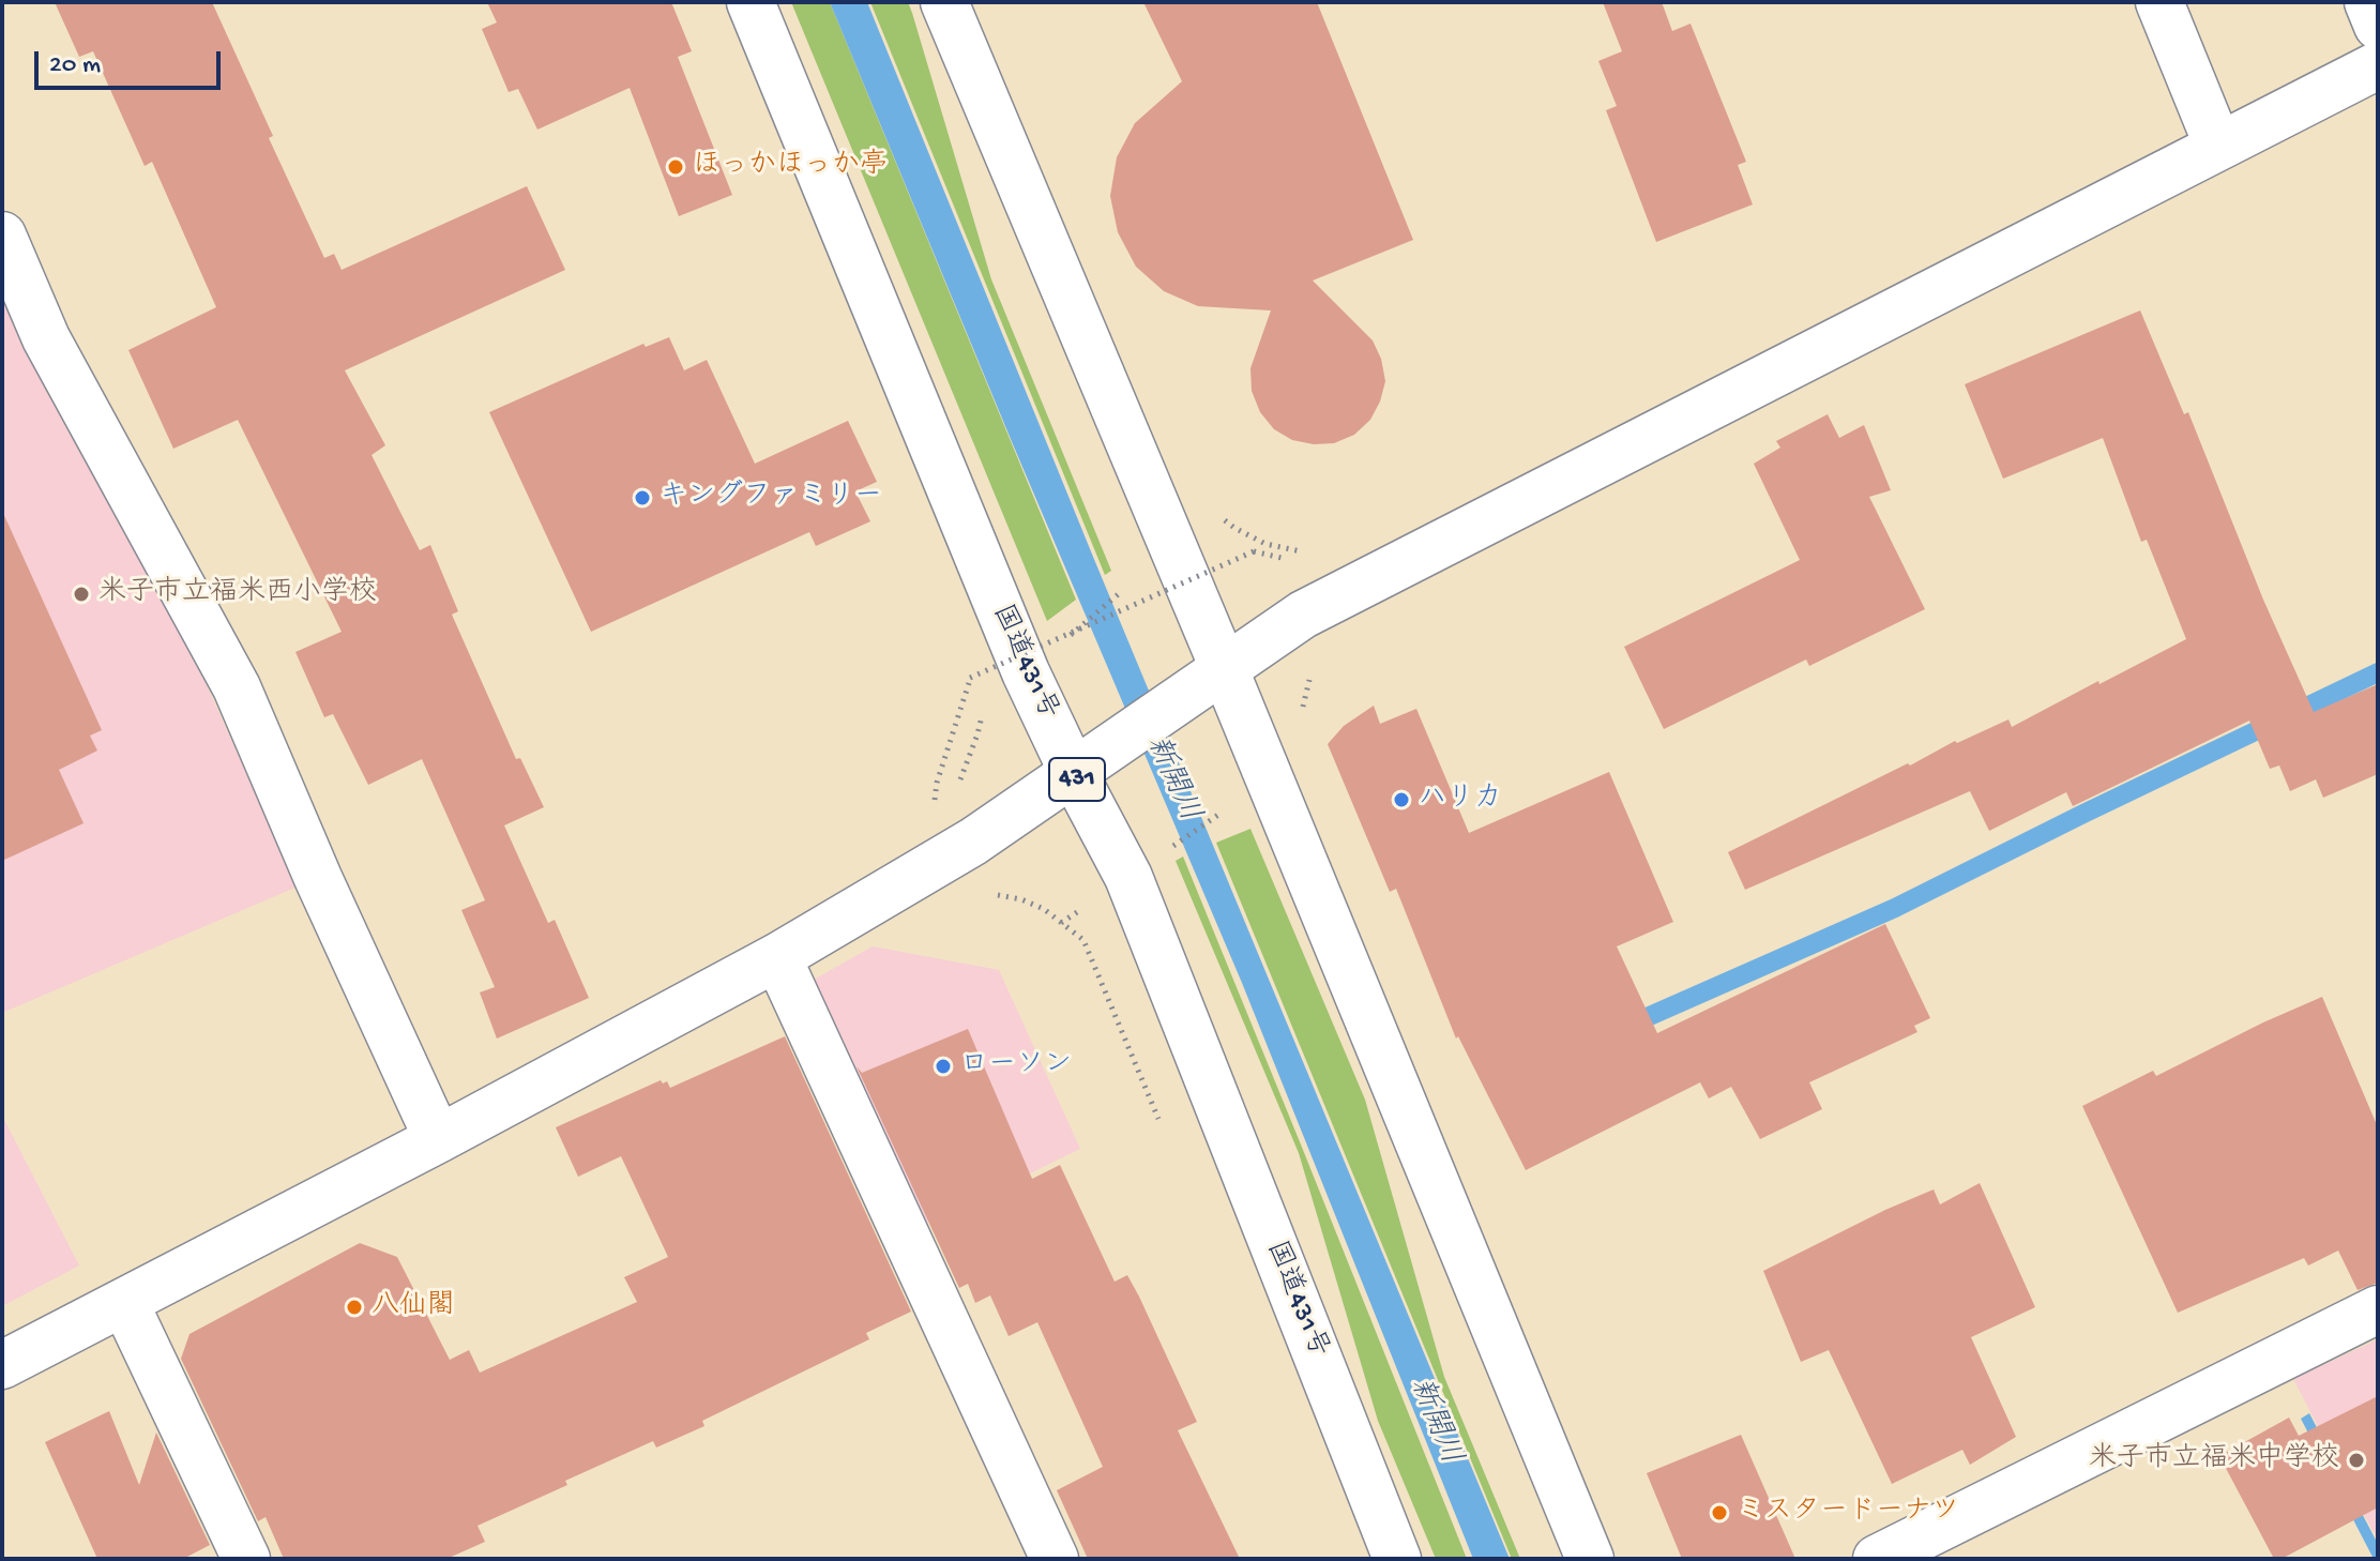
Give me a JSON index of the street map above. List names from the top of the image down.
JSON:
{
  "streets": {
    "main road": ["国道431号", "431"]
  },
  "water": ["新開川"],
  "places": [
    "ほっかほっか亭",
    "キングファミリー",
    "米子市立福米西小学校",
    "ハリカ",
    "ローソン",
    "八仙閣",
    "米子市立福米中学校",
    "ミスタードーナツ"
  ],
  "scale_bar": "20 m"
}
